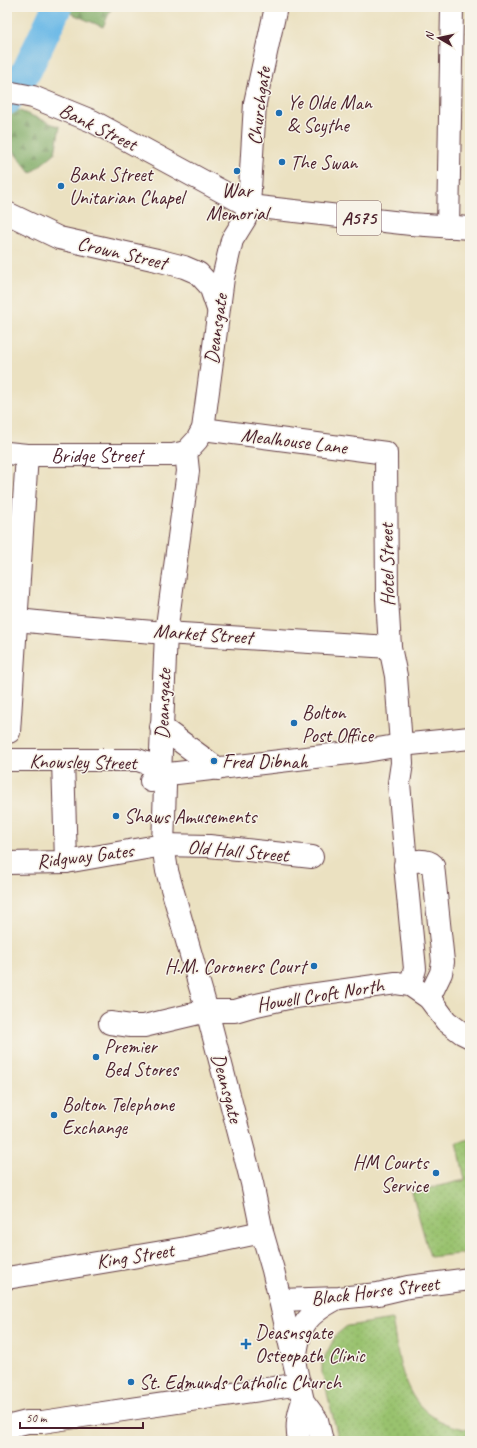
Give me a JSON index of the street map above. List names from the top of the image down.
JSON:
{
  "streets": {
    "street": [
      "Churchgate",
      "Bank Street",
      "A575",
      "Crown Street",
      "Deansgate",
      "Mealhouse Lane",
      "Bridge Street",
      "Hotel Street",
      "Market Street",
      "Knowsley Street",
      "Old Hall Street",
      "Ridgway Gates",
      "Howell Croft North",
      "King Street",
      "Black Horse Street"
    ]
  },
  "crossings": [
    ["Churchgate", "Bank Street"],
    ["Churchgate", "A575"],
    ["Churchgate", "Deansgate"],
    ["Bank Street", "A575"],
    ["Bank Street", "Deansgate"],
    ["A575", "Deansgate"],
    ["Crown Street", "Deansgate"],
    ["Deansgate", "Mealhouse Lane"],
    ["Deansgate", "Bridge Street"],
    ["Deansgate", "Market Street"],
    ["Deansgate", "Knowsley Street"],
    ["Deansgate", "Old Hall Street"],
    ["Deansgate", "Ridgway Gates"],
    ["Deansgate", "Howell Croft North"],
    ["Deansgate", "King Street"],
    ["Deansgate", "Black Horse Street"],
    ["Mealhouse Lane", "Hotel Street"],
    ["Hotel Street", "Market Street"],
    ["Hotel Street", "Howell Croft North"],
    ["Old Hall Street", "Ridgway Gates"]
  ],
  "places": {
    "other": [
      "Ye Olde Man & Scythe",
      "The Swan",
      "War Memorial",
      "Bank Street Unitarian Chapel",
      "Bolton Post Office",
      "Fred Dibnah",
      "Shaws Amusements",
      "H.M. Coroners Court",
      "Premier Bed Stores",
      "Bolton Telephone Exchange",
      "HM Courts Service",
      "St. Edmunds Catholic Church"
    ],
    "health": ["Deasnsgate Osteopath Clinic"]
  },
  "scale_bar": "50 m",
  "north": "left"
}
